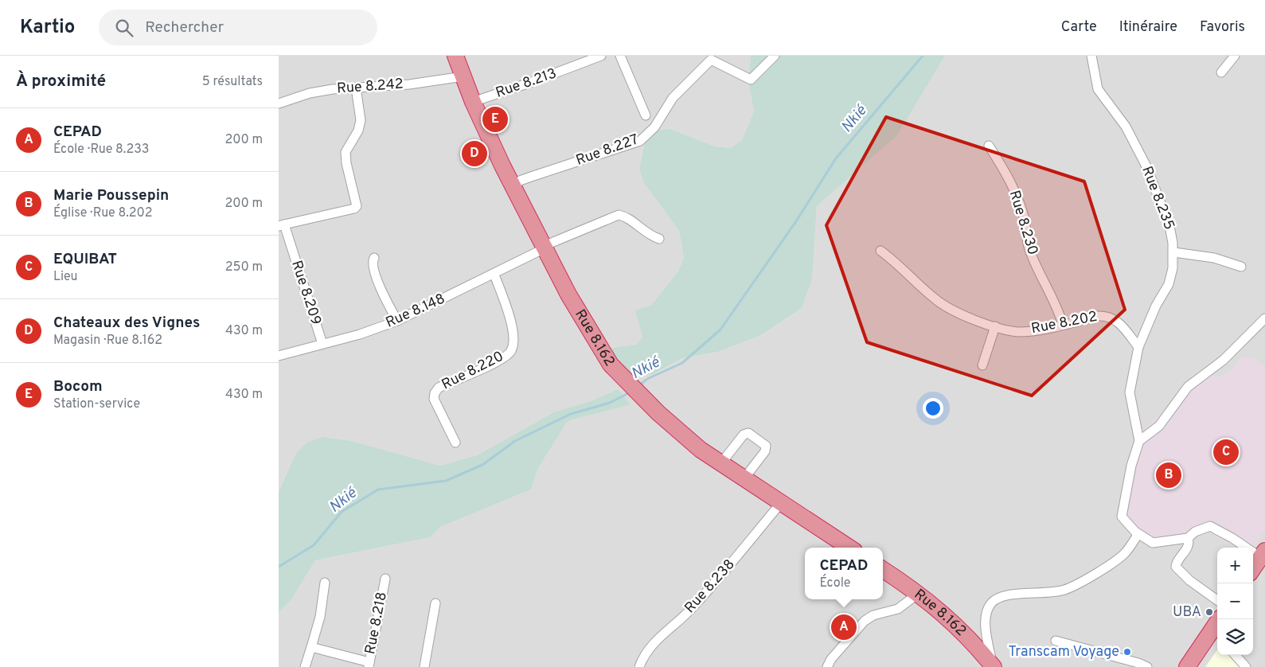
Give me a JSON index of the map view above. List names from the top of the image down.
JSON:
{
  "streets": {
    "highway": ["Rue 8.162"],
    "street": [
      "Rue 8.213",
      "Rue 8.242",
      "Rue 8.227",
      "Rue 8.235",
      "Rue 8.230",
      "Rue 8.209",
      "Rue 8.148",
      "Rue 8.202",
      "Rue 8.220",
      "Rue 8.238",
      "Rue 8.218"
    ]
  },
  "crossings": [
    ["Rue 8.213", "Rue 8.162"],
    ["Rue 8.242", "Rue 8.162"],
    ["Rue 8.227", "Rue 8.162"],
    ["Rue 8.235", "Rue 8.202"],
    ["Rue 8.230", "Rue 8.202"],
    ["Rue 8.209", "Rue 8.148"],
    ["Rue 8.148", "Rue 8.162"],
    ["Rue 8.148", "Rue 8.220"],
    ["Rue 8.162", "Rue 8.238"]
  ],
  "water": ["Nkié"],
  "places": ["UBA", "Transcam Voyage"],
  "page": {
    "header": "Kartio",
    "search": "Rechercher",
    "nav": ["Carte", "Itinéraire", "Favoris"],
    "heading": ["À proximité", "5 résultats"],
    "pins": [
      "E",
      "D",
      "C",
      "B",
      "A"
    ],
    "list": [
      {
        "mark": "A",
        "name": "CEPAD",
        "note": "École · Rue 8.233",
        "value": "200 m"
      },
      {
        "mark": "B",
        "name": "Marie Poussepin",
        "note": "Église · Rue 8.202",
        "value": "200 m"
      },
      {
        "mark": "C",
        "name": "EQUIBAT",
        "note": "Lieu",
        "value": "250 m"
      },
      {
        "mark": "D",
        "name": "Chateaux des Vignes",
        "note": "Magasin · Rue 8.162",
        "value": "430 m"
      },
      {
        "mark": "E",
        "name": "Bocom",
        "note": "Station-service",
        "value": "430 m"
      }
    ],
    "map_buttons": ["+", "−"],
    "popup": ["CEPAD", "École"]
  }
}
